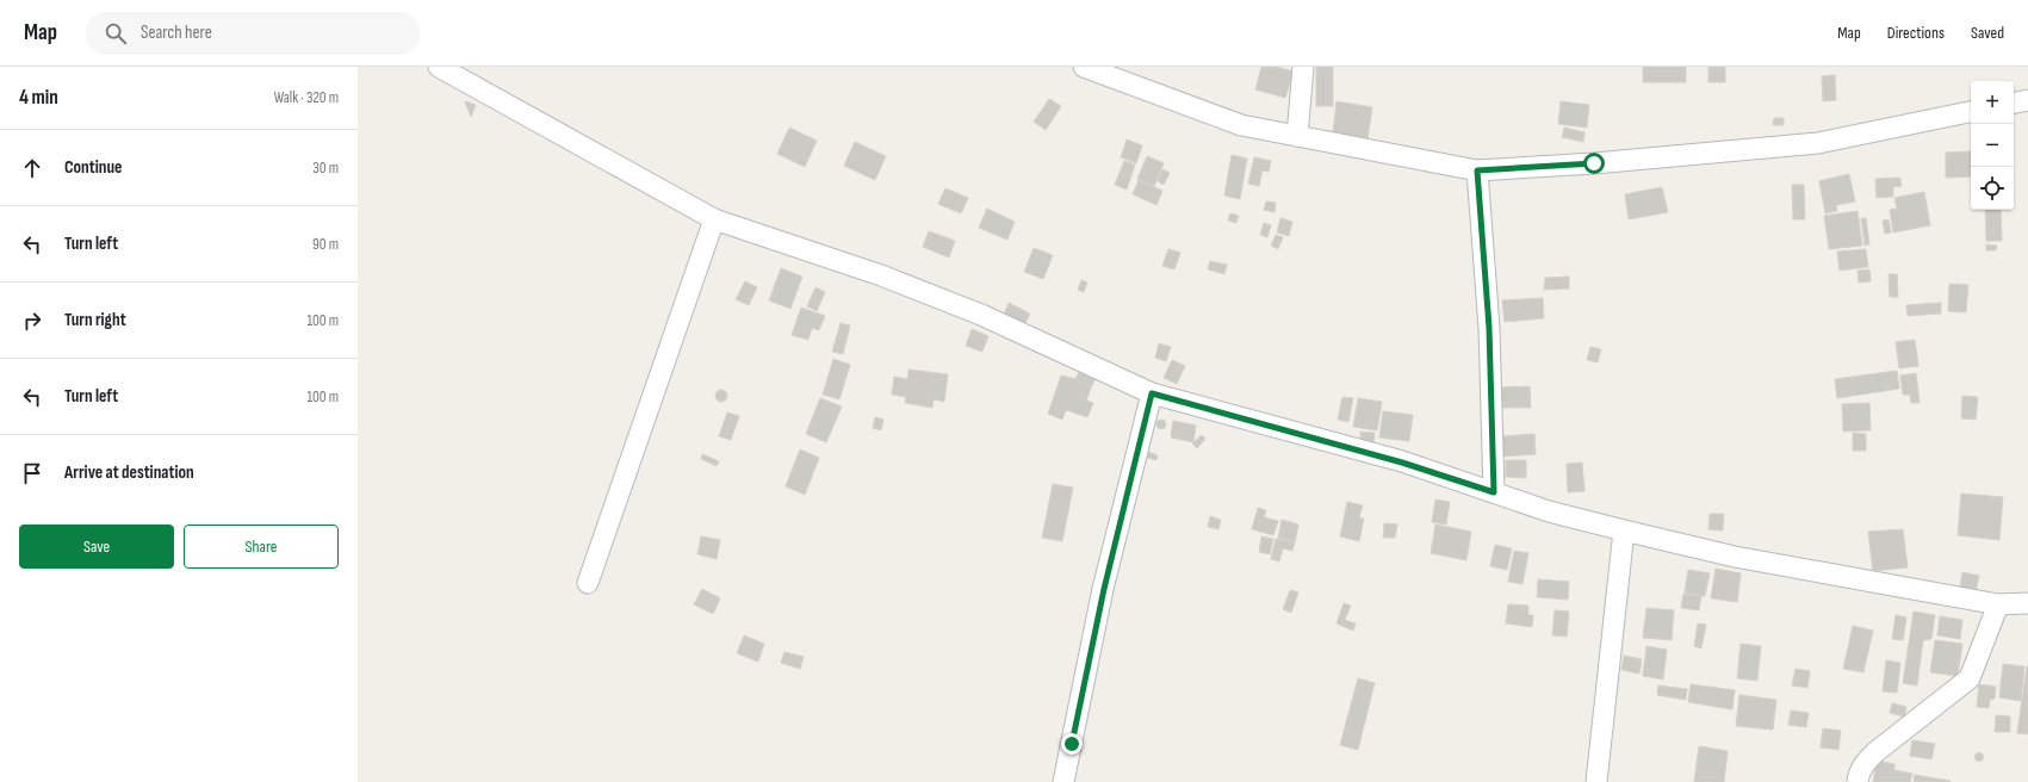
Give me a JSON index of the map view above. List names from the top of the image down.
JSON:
{
  "page": {
    "header": "Map",
    "search": "Search here",
    "nav": ["Map", "Directions", "Saved"],
    "heading": ["4 min", "Walk · 320 m"],
    "map_buttons": ["+", "−"],
    "list": [
      ["Continue", "30 m"],
      ["Turn left", "90 m"],
      ["Turn right", "100 m"],
      ["Turn left", "100 m"],
      "Arrive at destination"
    ],
    "buttons": ["Save", "Share"]
  }
}
